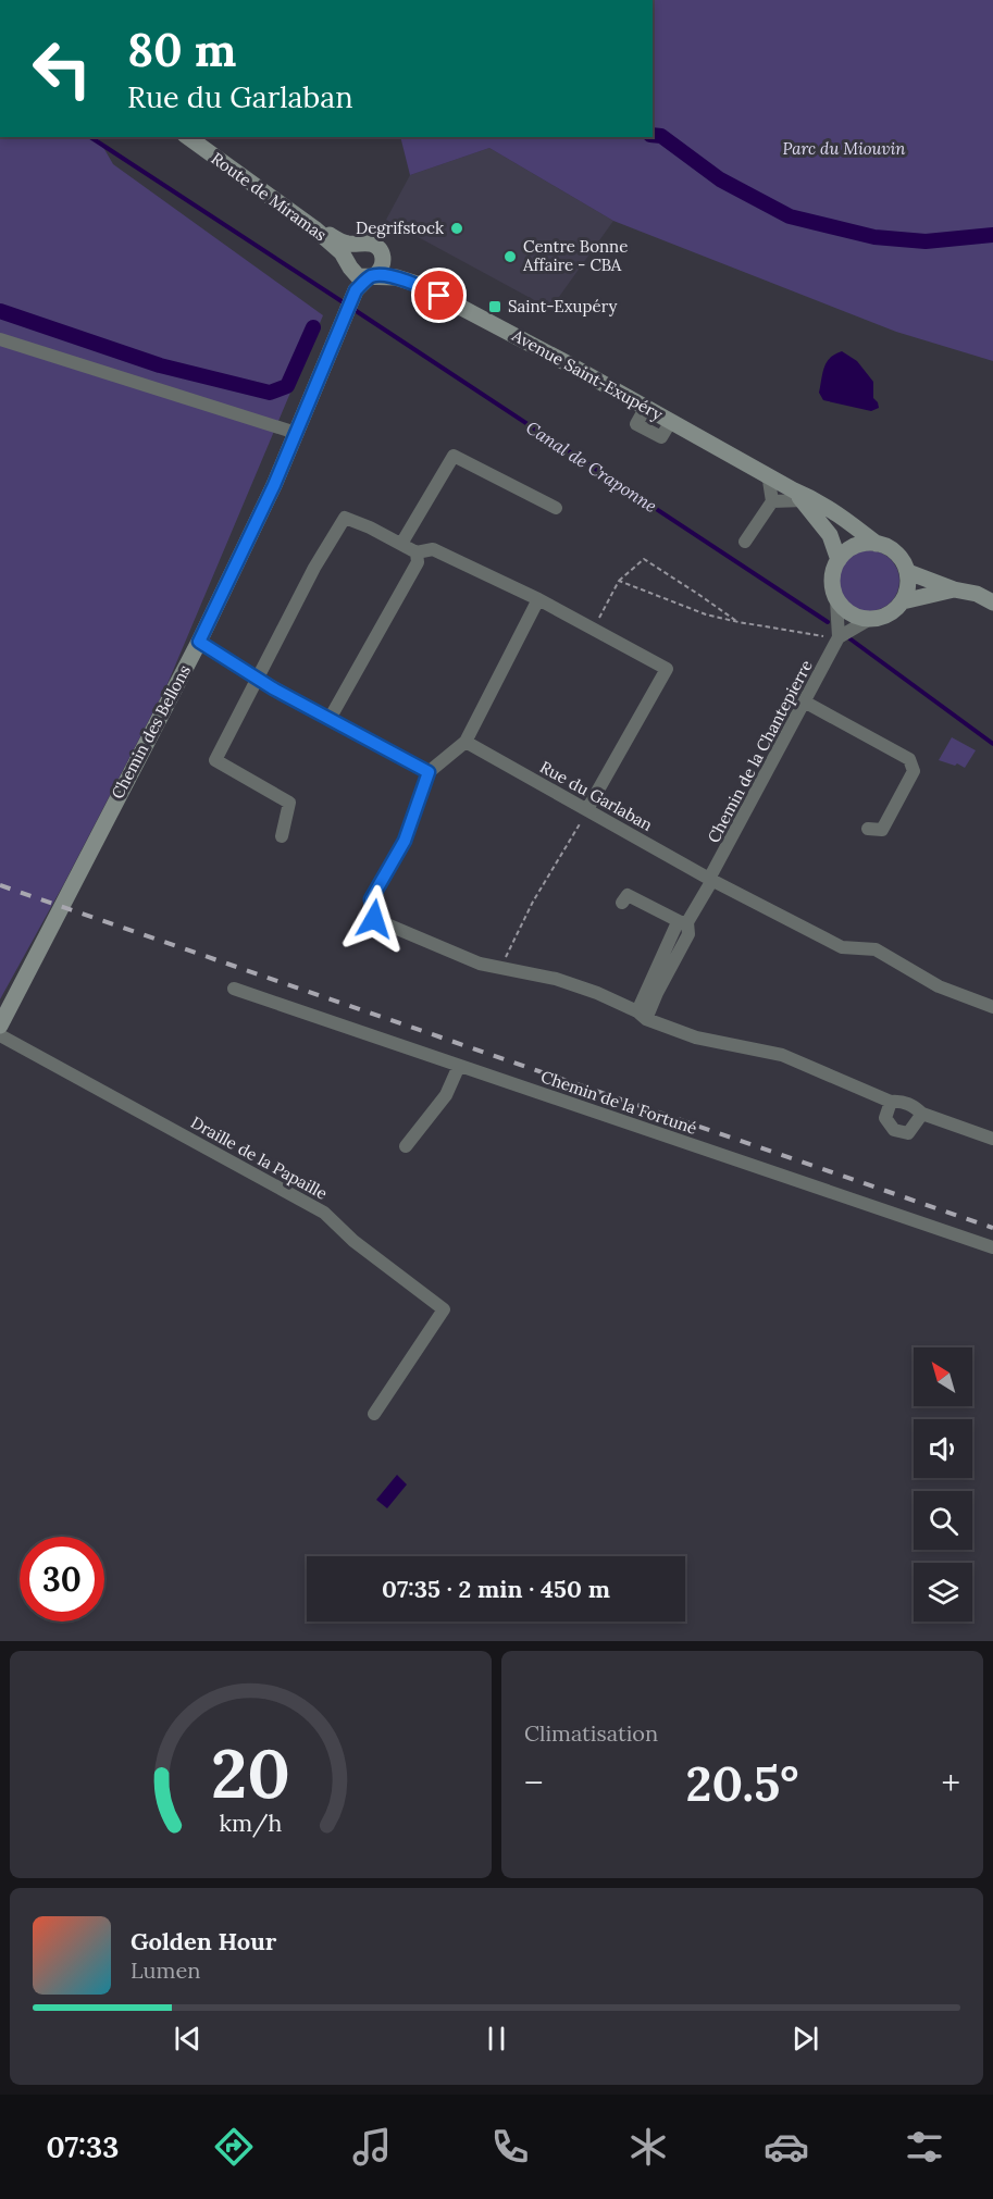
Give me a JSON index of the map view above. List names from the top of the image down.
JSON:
{
  "streets": {
    "main road": ["Route de Miramas", "Avenue Saint-Exupéry", "Chemin des Bellons"],
    "street": [
      "Chemin de la Chantepierre",
      "Rue du Garlaban",
      "Chemin de la Fortuné",
      "Draille de la Papaille"
    ]
  },
  "crossings": [
    ["Route de Miramas", "Avenue Saint-Exupéry"],
    ["Route de Miramas", "Chemin des Bellons"],
    ["Avenue Saint-Exupéry", "Chemin des Bellons"],
    ["Chemin de la Chantepierre", "Rue du Garlaban"]
  ],
  "water": ["Canal de Craponne"],
  "parks": ["Parc du Miouvin"],
  "places": {
    "other": ["Degrifstock", "Centre Bonne Affaire - CBA"],
    "transit": ["Saint-Exupéry"]
  },
  "north": "top left",
  "page": {
    "turn": ["80 m", "Rue du Garlaban"],
    "limit": "30",
    "trip": "07:35 · 2 min · 450 m",
    "tile": "Climatisation",
    "heat": ["−", "20.5°", "+"],
    "song": ["Golden Hour", "Lumen"],
    "tabs": "07:33",
    "gauge": ["20", "km/h"]
  }
}
